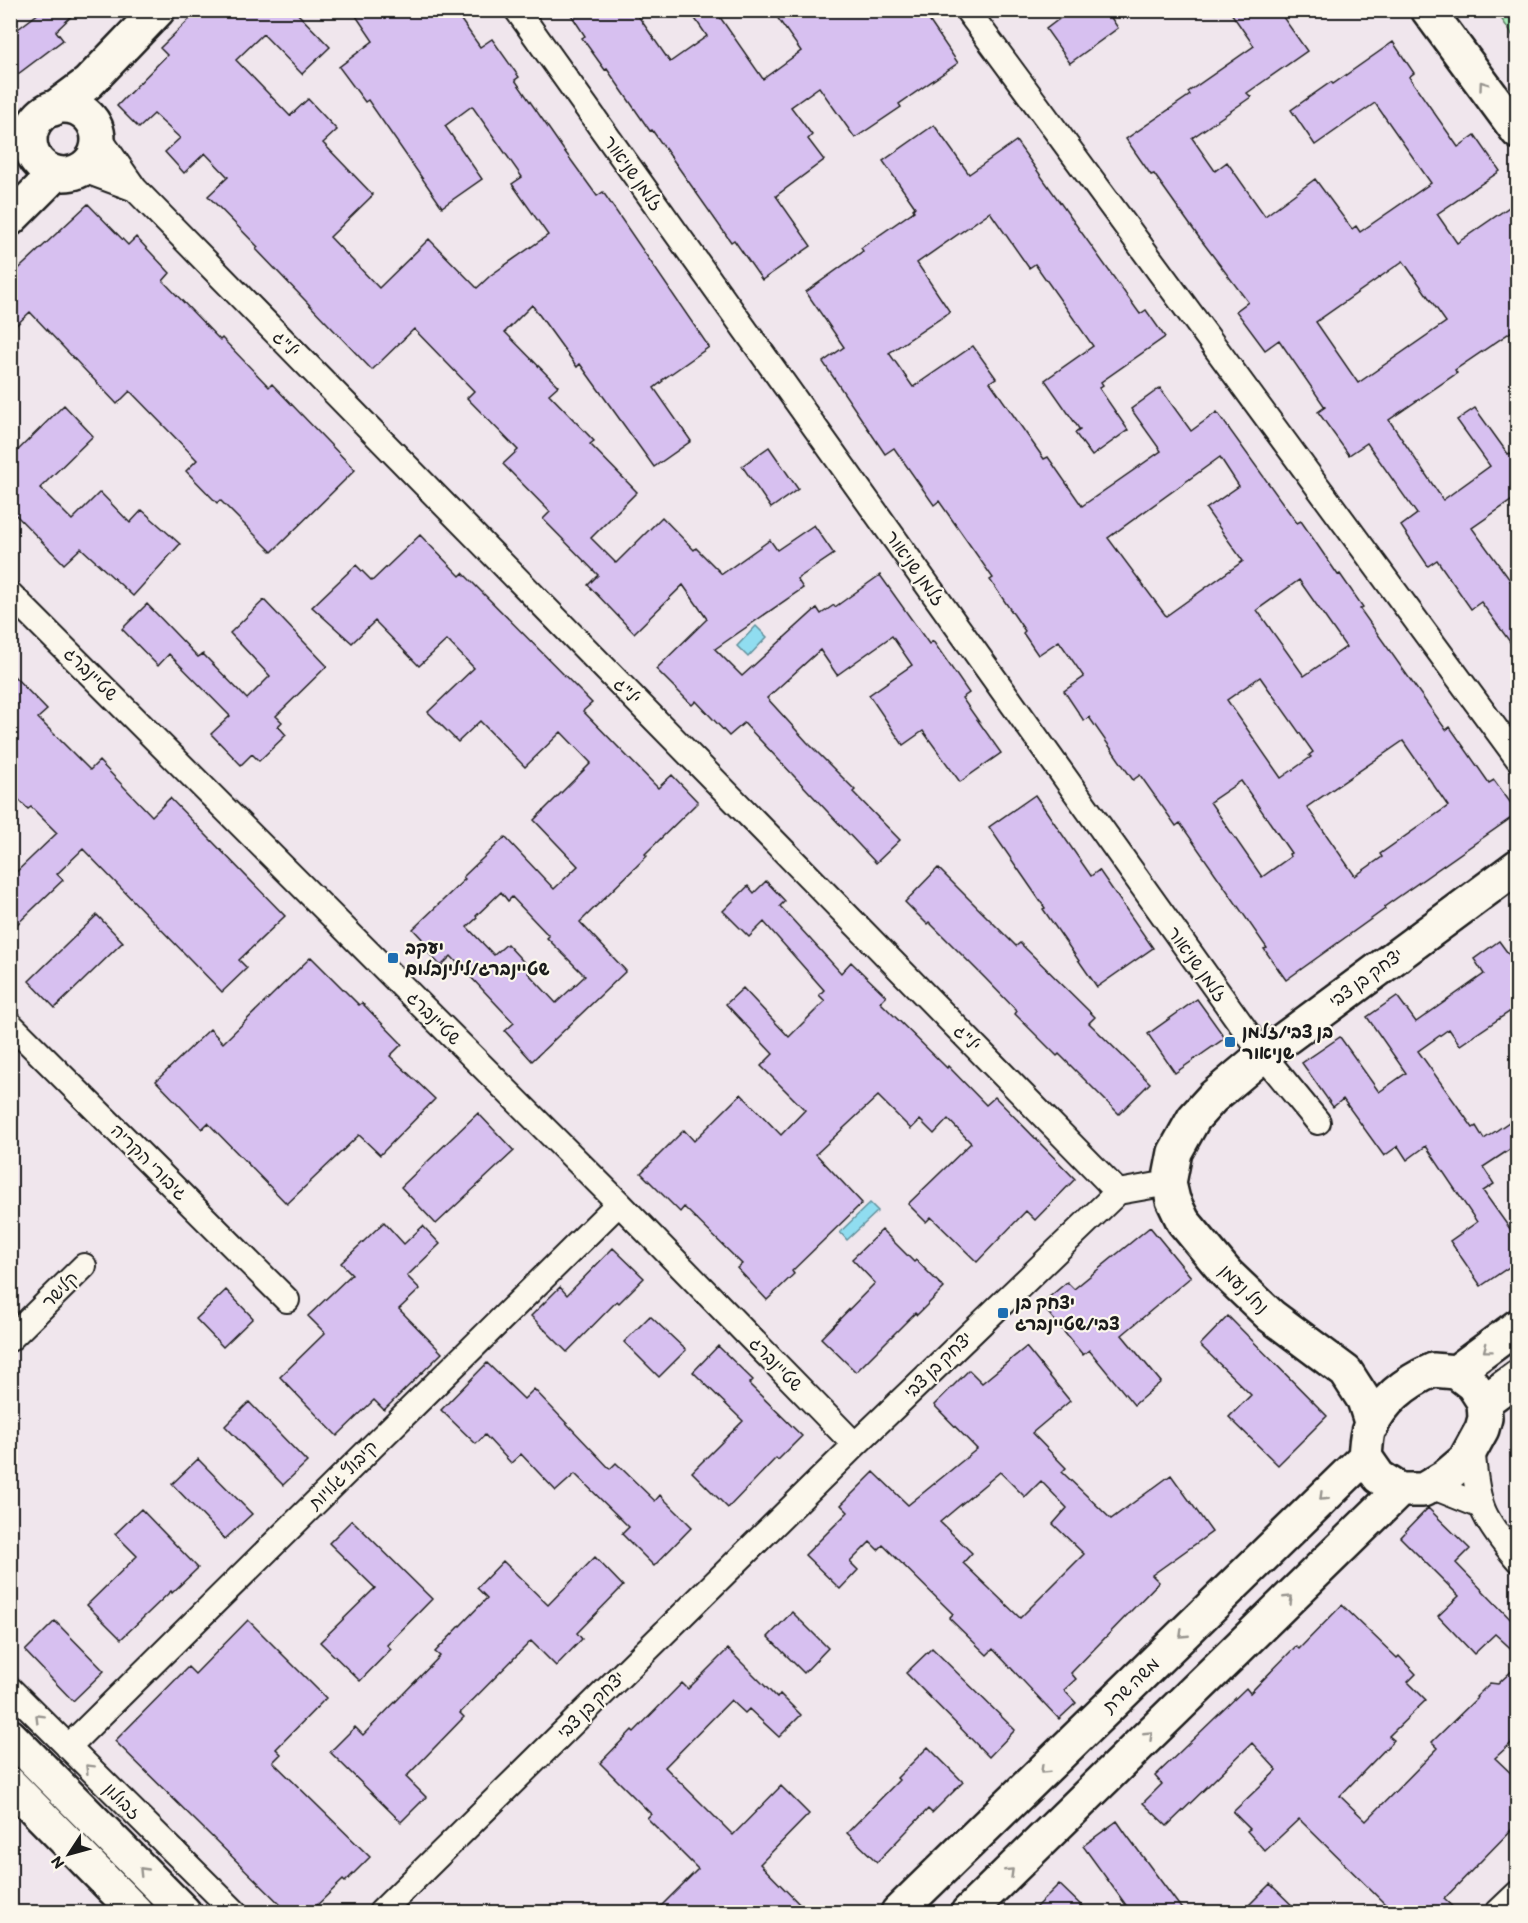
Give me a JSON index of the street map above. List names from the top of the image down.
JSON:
{
  "streets": {
    "street": [
      "זלמן שניאור",
      "יל\"ג",
      "שטיינברג",
      "יצחק בן צבי",
      "גיבורי הקריה",
      "נחל נעמן",
      "קלישר",
      "קיבוץ גלויות",
      "משה שרת",
      "זבולון"
    ]
  },
  "crossings": [
    ["זלמן שניאור", "יצחק בן צבי"],
    ["יל\"ג", "יצחק בן צבי"],
    ["שטיינברג", "יצחק בן צבי"],
    ["שטיינברג", "קיבוץ גלויות"],
    ["יצחק בן צבי", "נחל נעמן"],
    ["נחל נעמן", "משה שרת"],
    ["קיבוץ גלויות", "זבולון"]
  ],
  "places": {
    "transit": ["יעקב שטיינברג/לילינבלום", "בן צבי/זלמן שניאור", "יצחק בן צבי/שטיינברג"]
  },
  "north": "bottom left"
}
